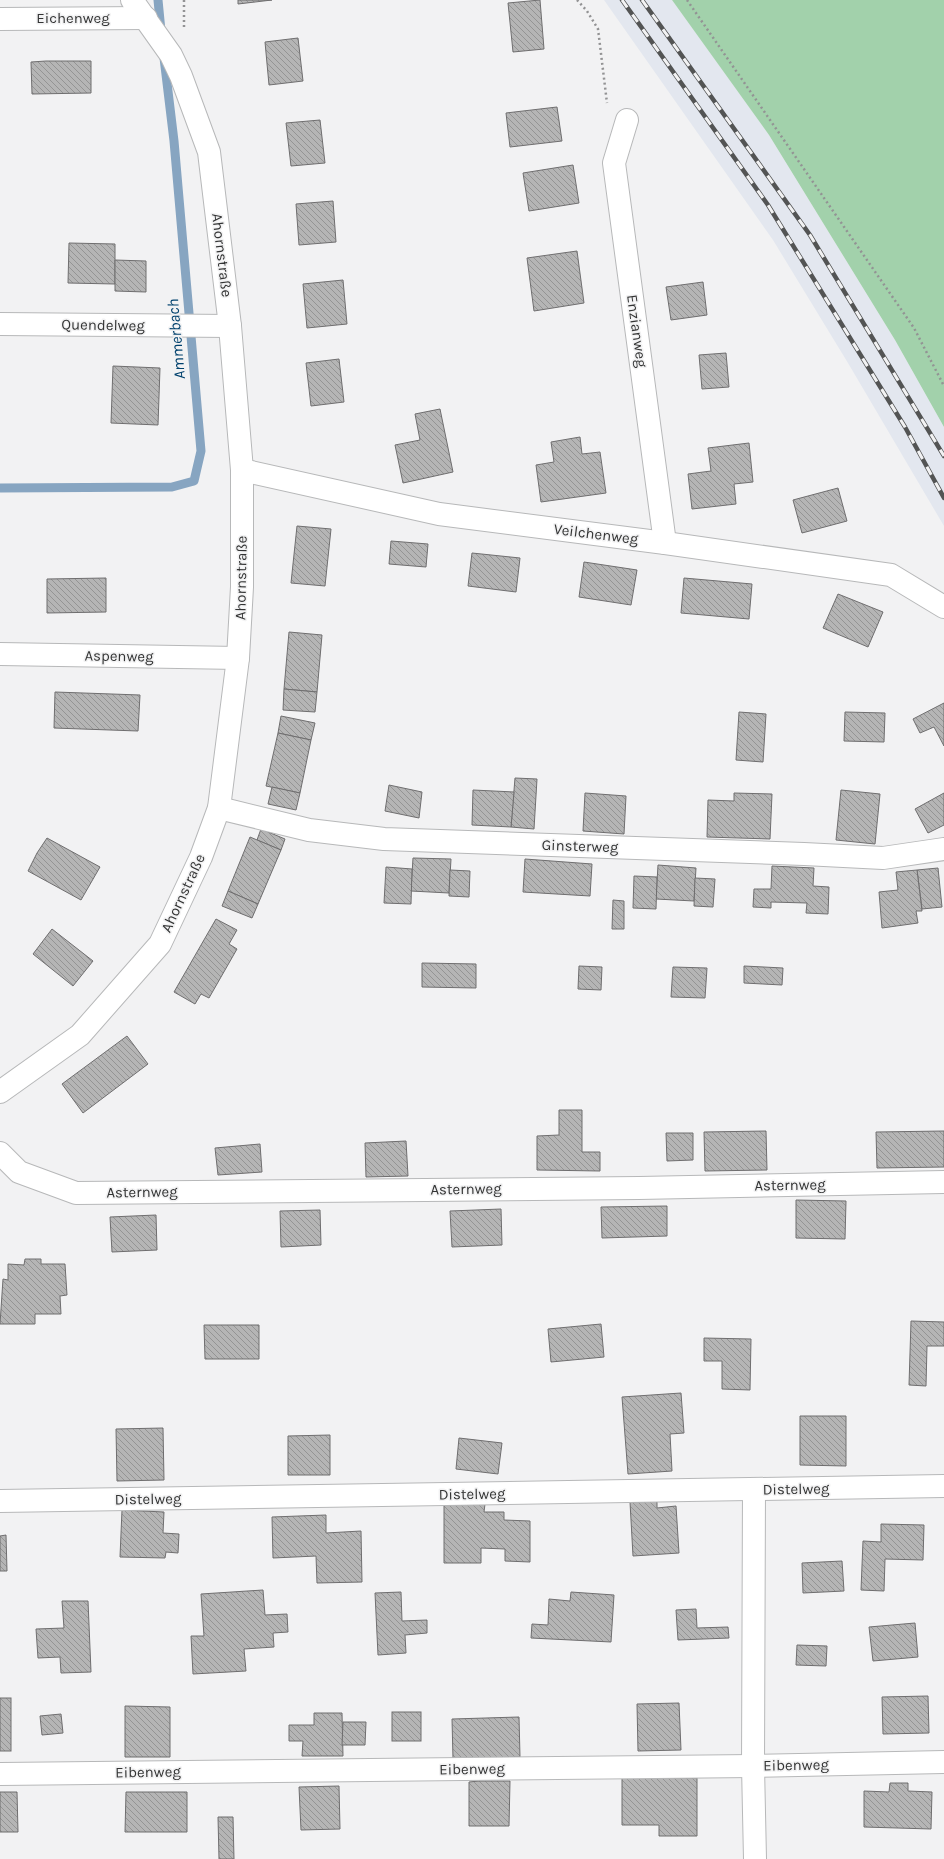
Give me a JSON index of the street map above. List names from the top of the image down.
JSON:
{
  "streets": {
    "street": [
      "Eichenweg",
      "Ahornstraße",
      "Quendelweg",
      "Enzianweg",
      "Veilchenweg",
      "Aspenweg",
      "Ginsterweg",
      "Asternweg",
      "Distelweg",
      "Eibenweg"
    ]
  },
  "crossings": [
    ["Eichenweg", "Ahornstraße"],
    ["Ahornstraße", "Quendelweg"],
    ["Ahornstraße", "Veilchenweg"],
    ["Ahornstraße", "Aspenweg"],
    ["Ahornstraße", "Ginsterweg"],
    ["Enzianweg", "Veilchenweg"]
  ],
  "water": ["Ammerbach"]
}
